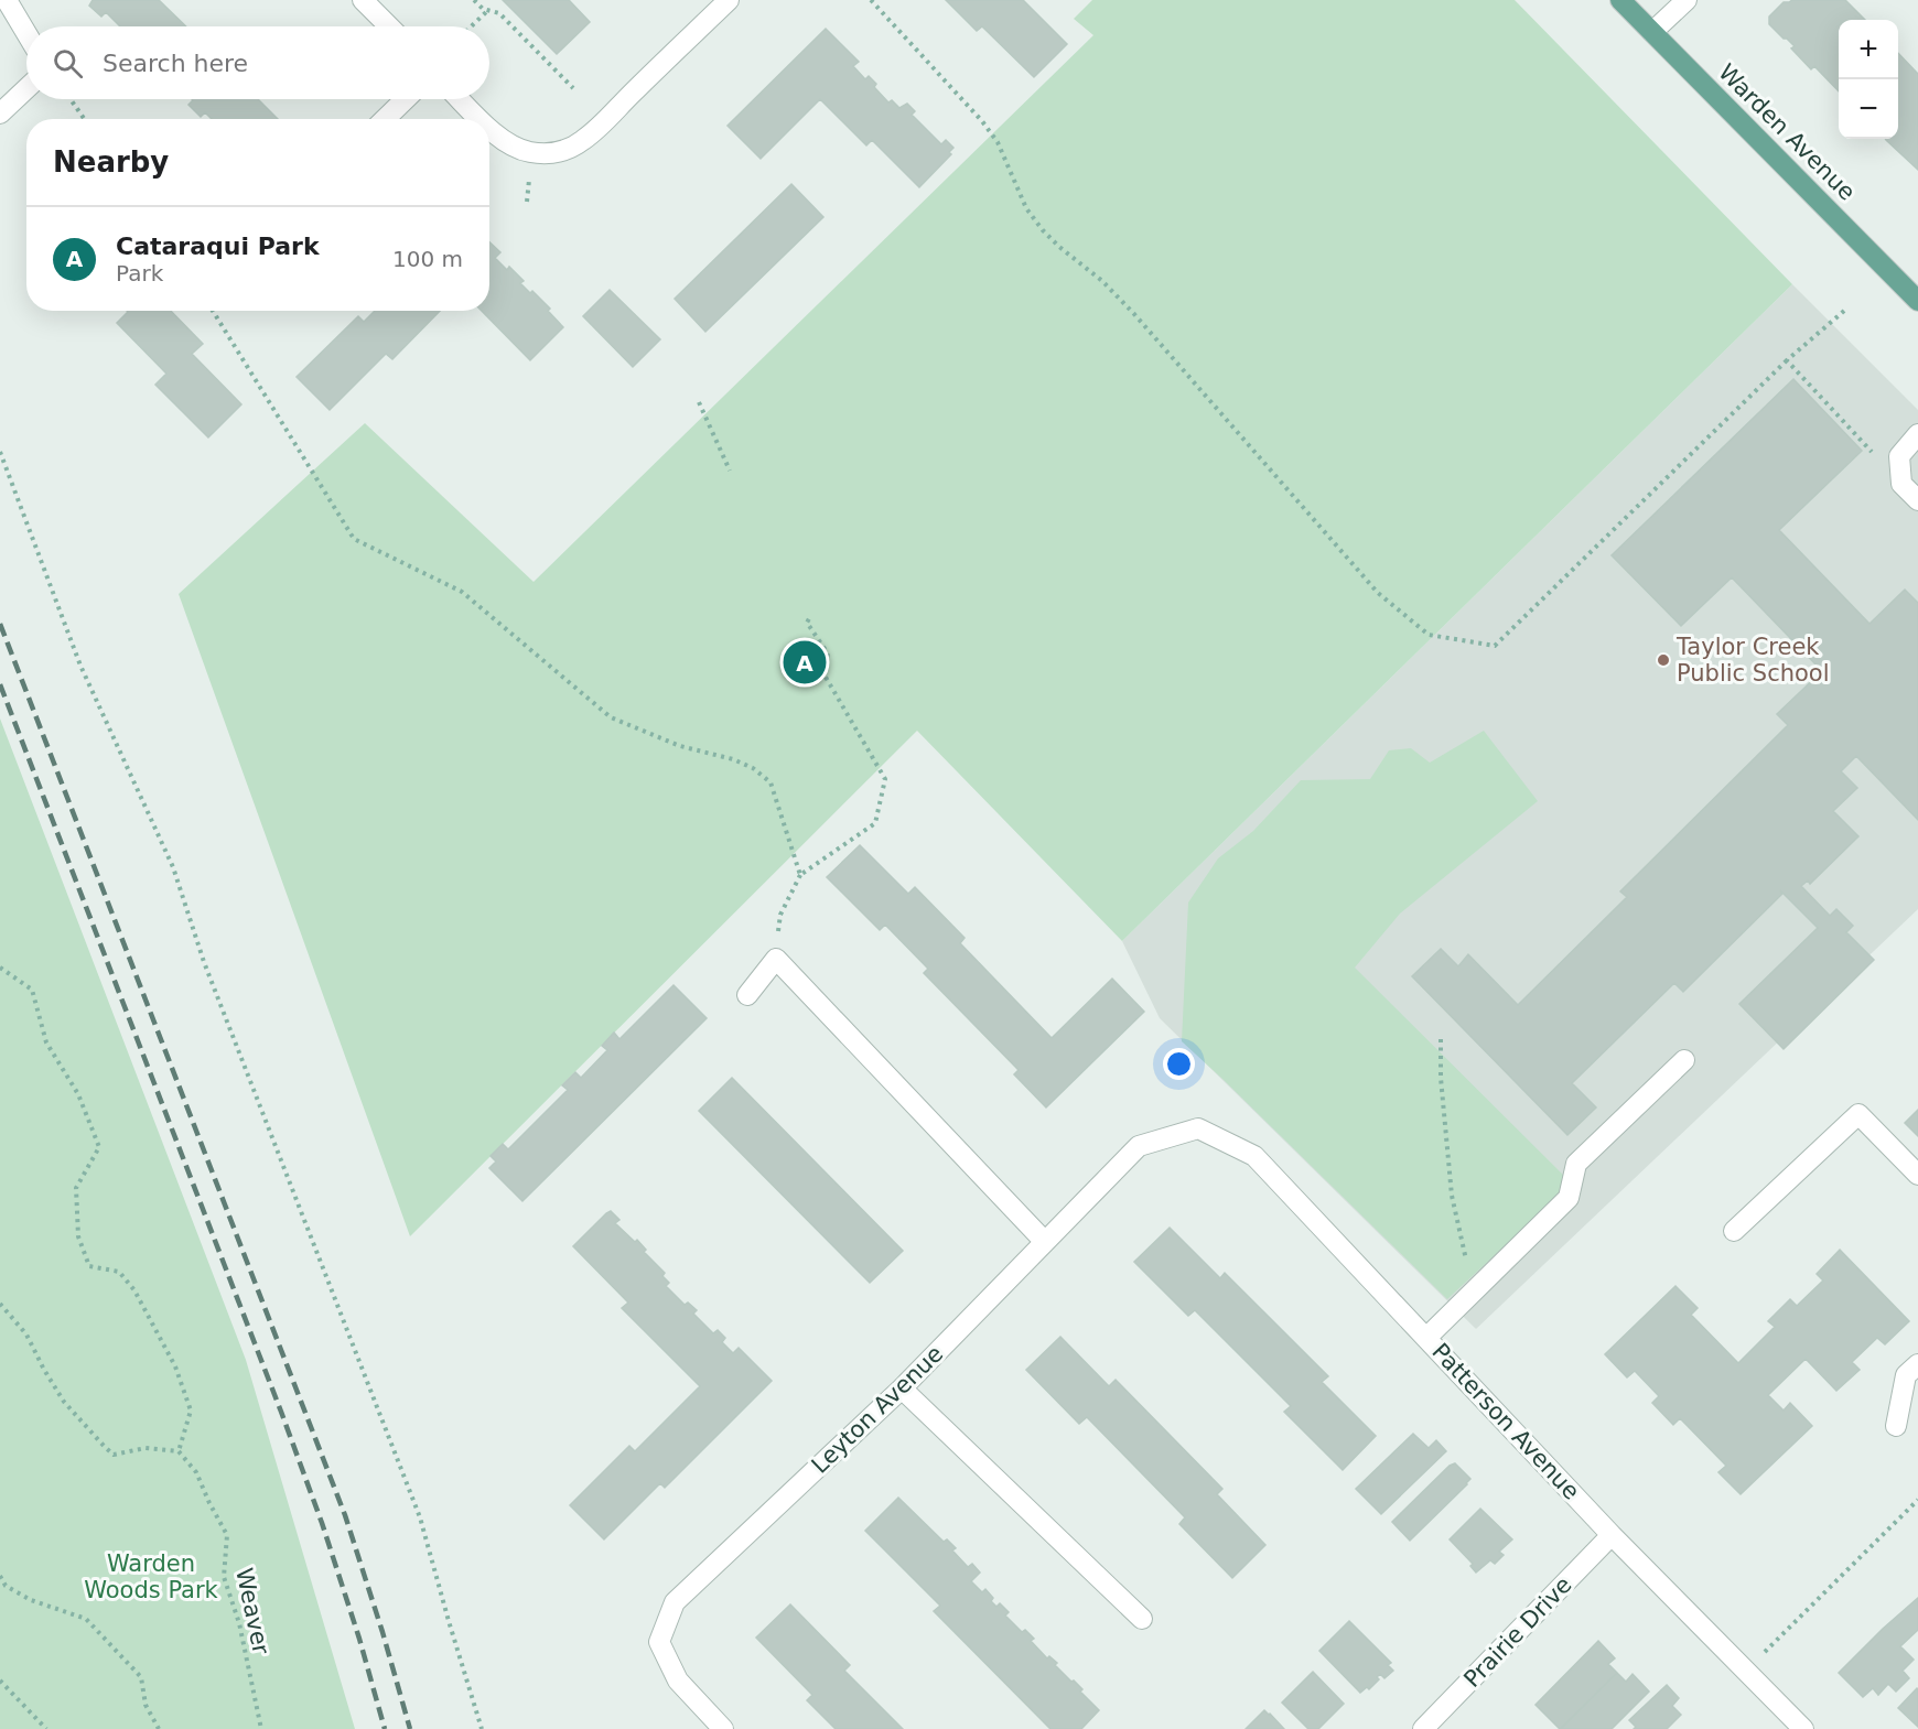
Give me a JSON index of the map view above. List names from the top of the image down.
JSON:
{
  "streets": {
    "main road": ["Warden Avenue"],
    "street": ["Leyton Avenue", "Patterson Avenue", "Prairie Drive"],
    "path": ["Weaver"]
  },
  "crossings": [
    ["Leyton Avenue", "Patterson Avenue"],
    ["Patterson Avenue", "Prairie Drive"]
  ],
  "parks": ["Warden Woods Park"],
  "places": ["Taylor Creek Public School"],
  "page": {
    "map_buttons": ["+", "−"],
    "search": "Search here",
    "heading": "Nearby",
    "list": [
      {
        "mark": "A",
        "name": "Cataraqui Park",
        "note": "Park",
        "value": "100 m"
      }
    ],
    "pins": "A"
  }
}
